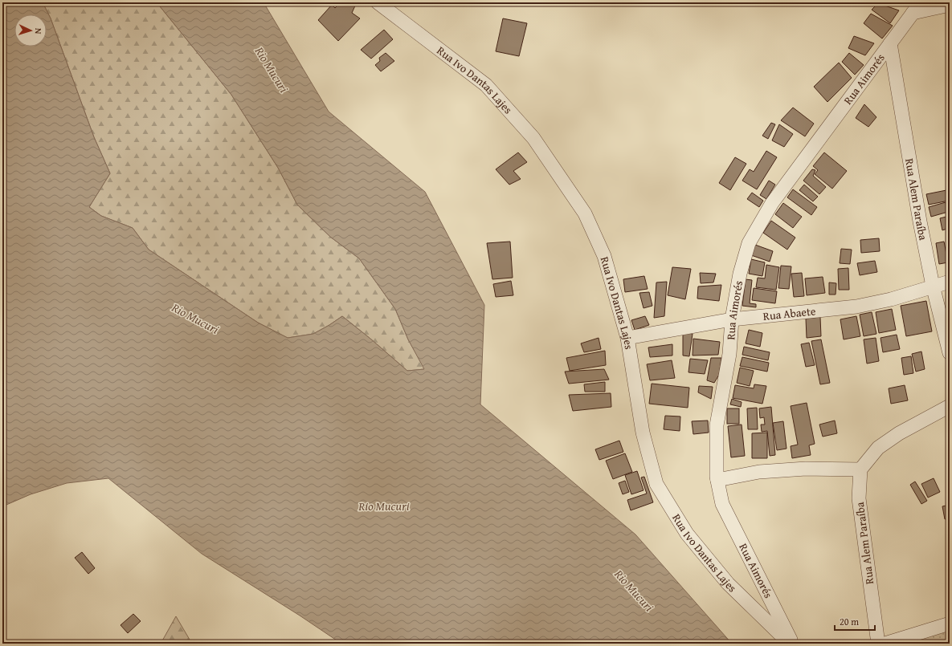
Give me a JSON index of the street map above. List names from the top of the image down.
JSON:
{
  "streets": {
    "street": [
      "Rua Aimorés",
      "Rua Ivo Dantas Lajes",
      "Rua Alem Paraíba",
      "Rua Abaete"
    ]
  },
  "crossings": [
    ["Rua Aimorés", "Rua Alem Paraíba"],
    ["Rua Aimorés", "Rua Abaete"],
    ["Rua Ivo Dantas Lajes", "Rua Abaete"],
    ["Rua Alem Paraíba", "Rua Abaete"]
  ],
  "water": ["Rio Mucuri"],
  "scale_bar": "20 m",
  "north": "right"
}
